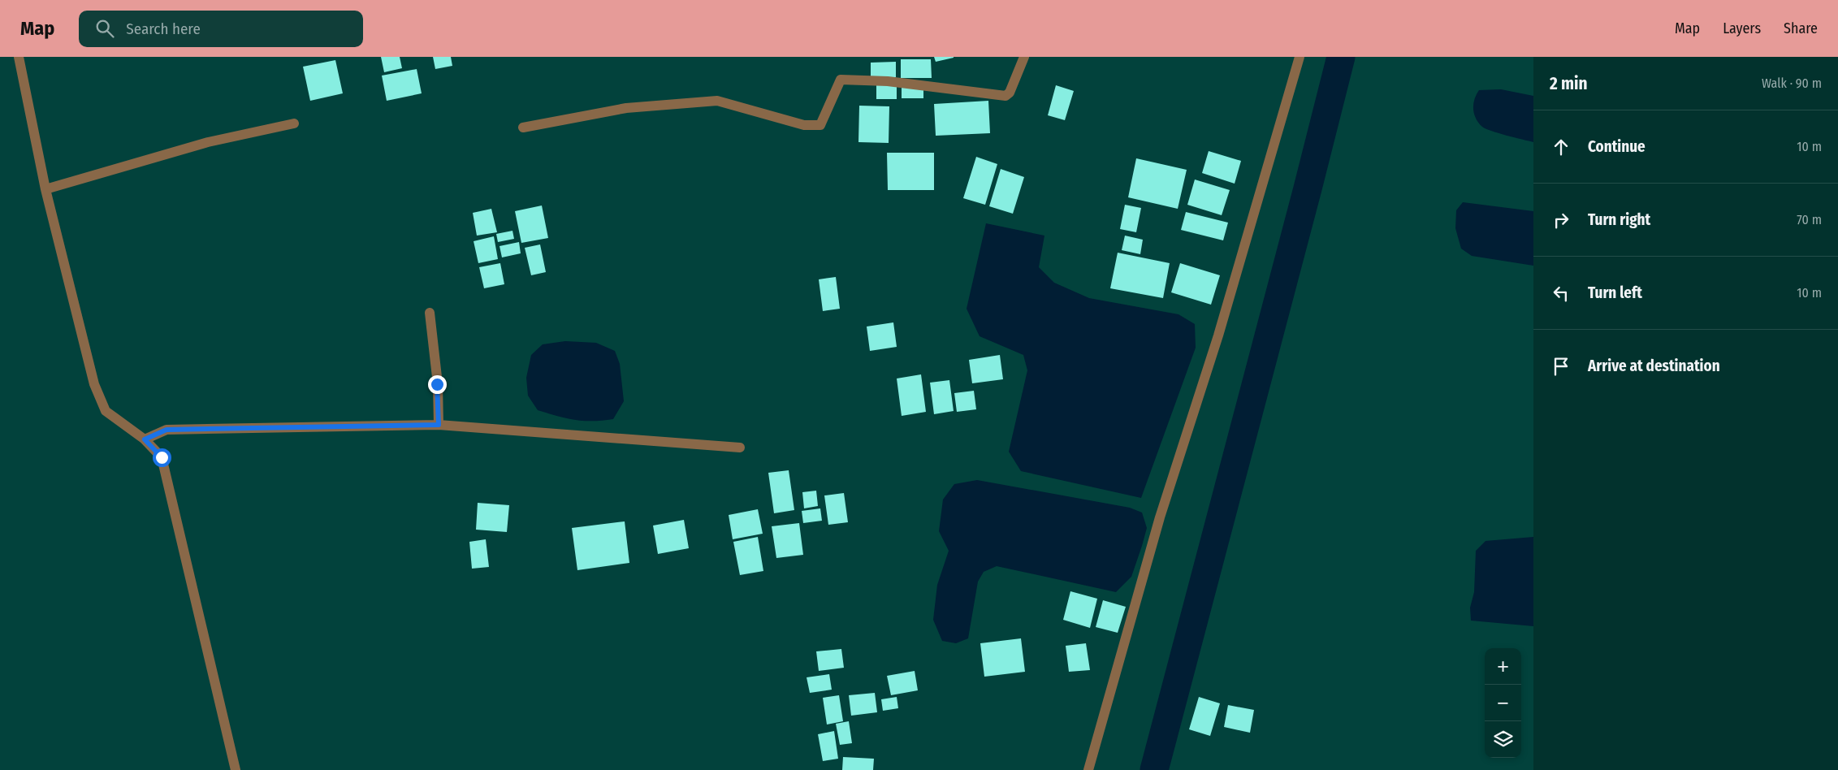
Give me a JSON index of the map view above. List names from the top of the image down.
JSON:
{
  "page": {
    "header": "Map",
    "search": "Search here",
    "nav": ["Map", "Layers", "Share"],
    "heading": ["2 min", "Walk · 90 m"],
    "list": [
      ["Continue", "10 m"],
      ["Turn right", "70 m"],
      ["Turn left", "10 m"],
      "Arrive at destination"
    ],
    "map_buttons": ["+", "−"]
  }
}
